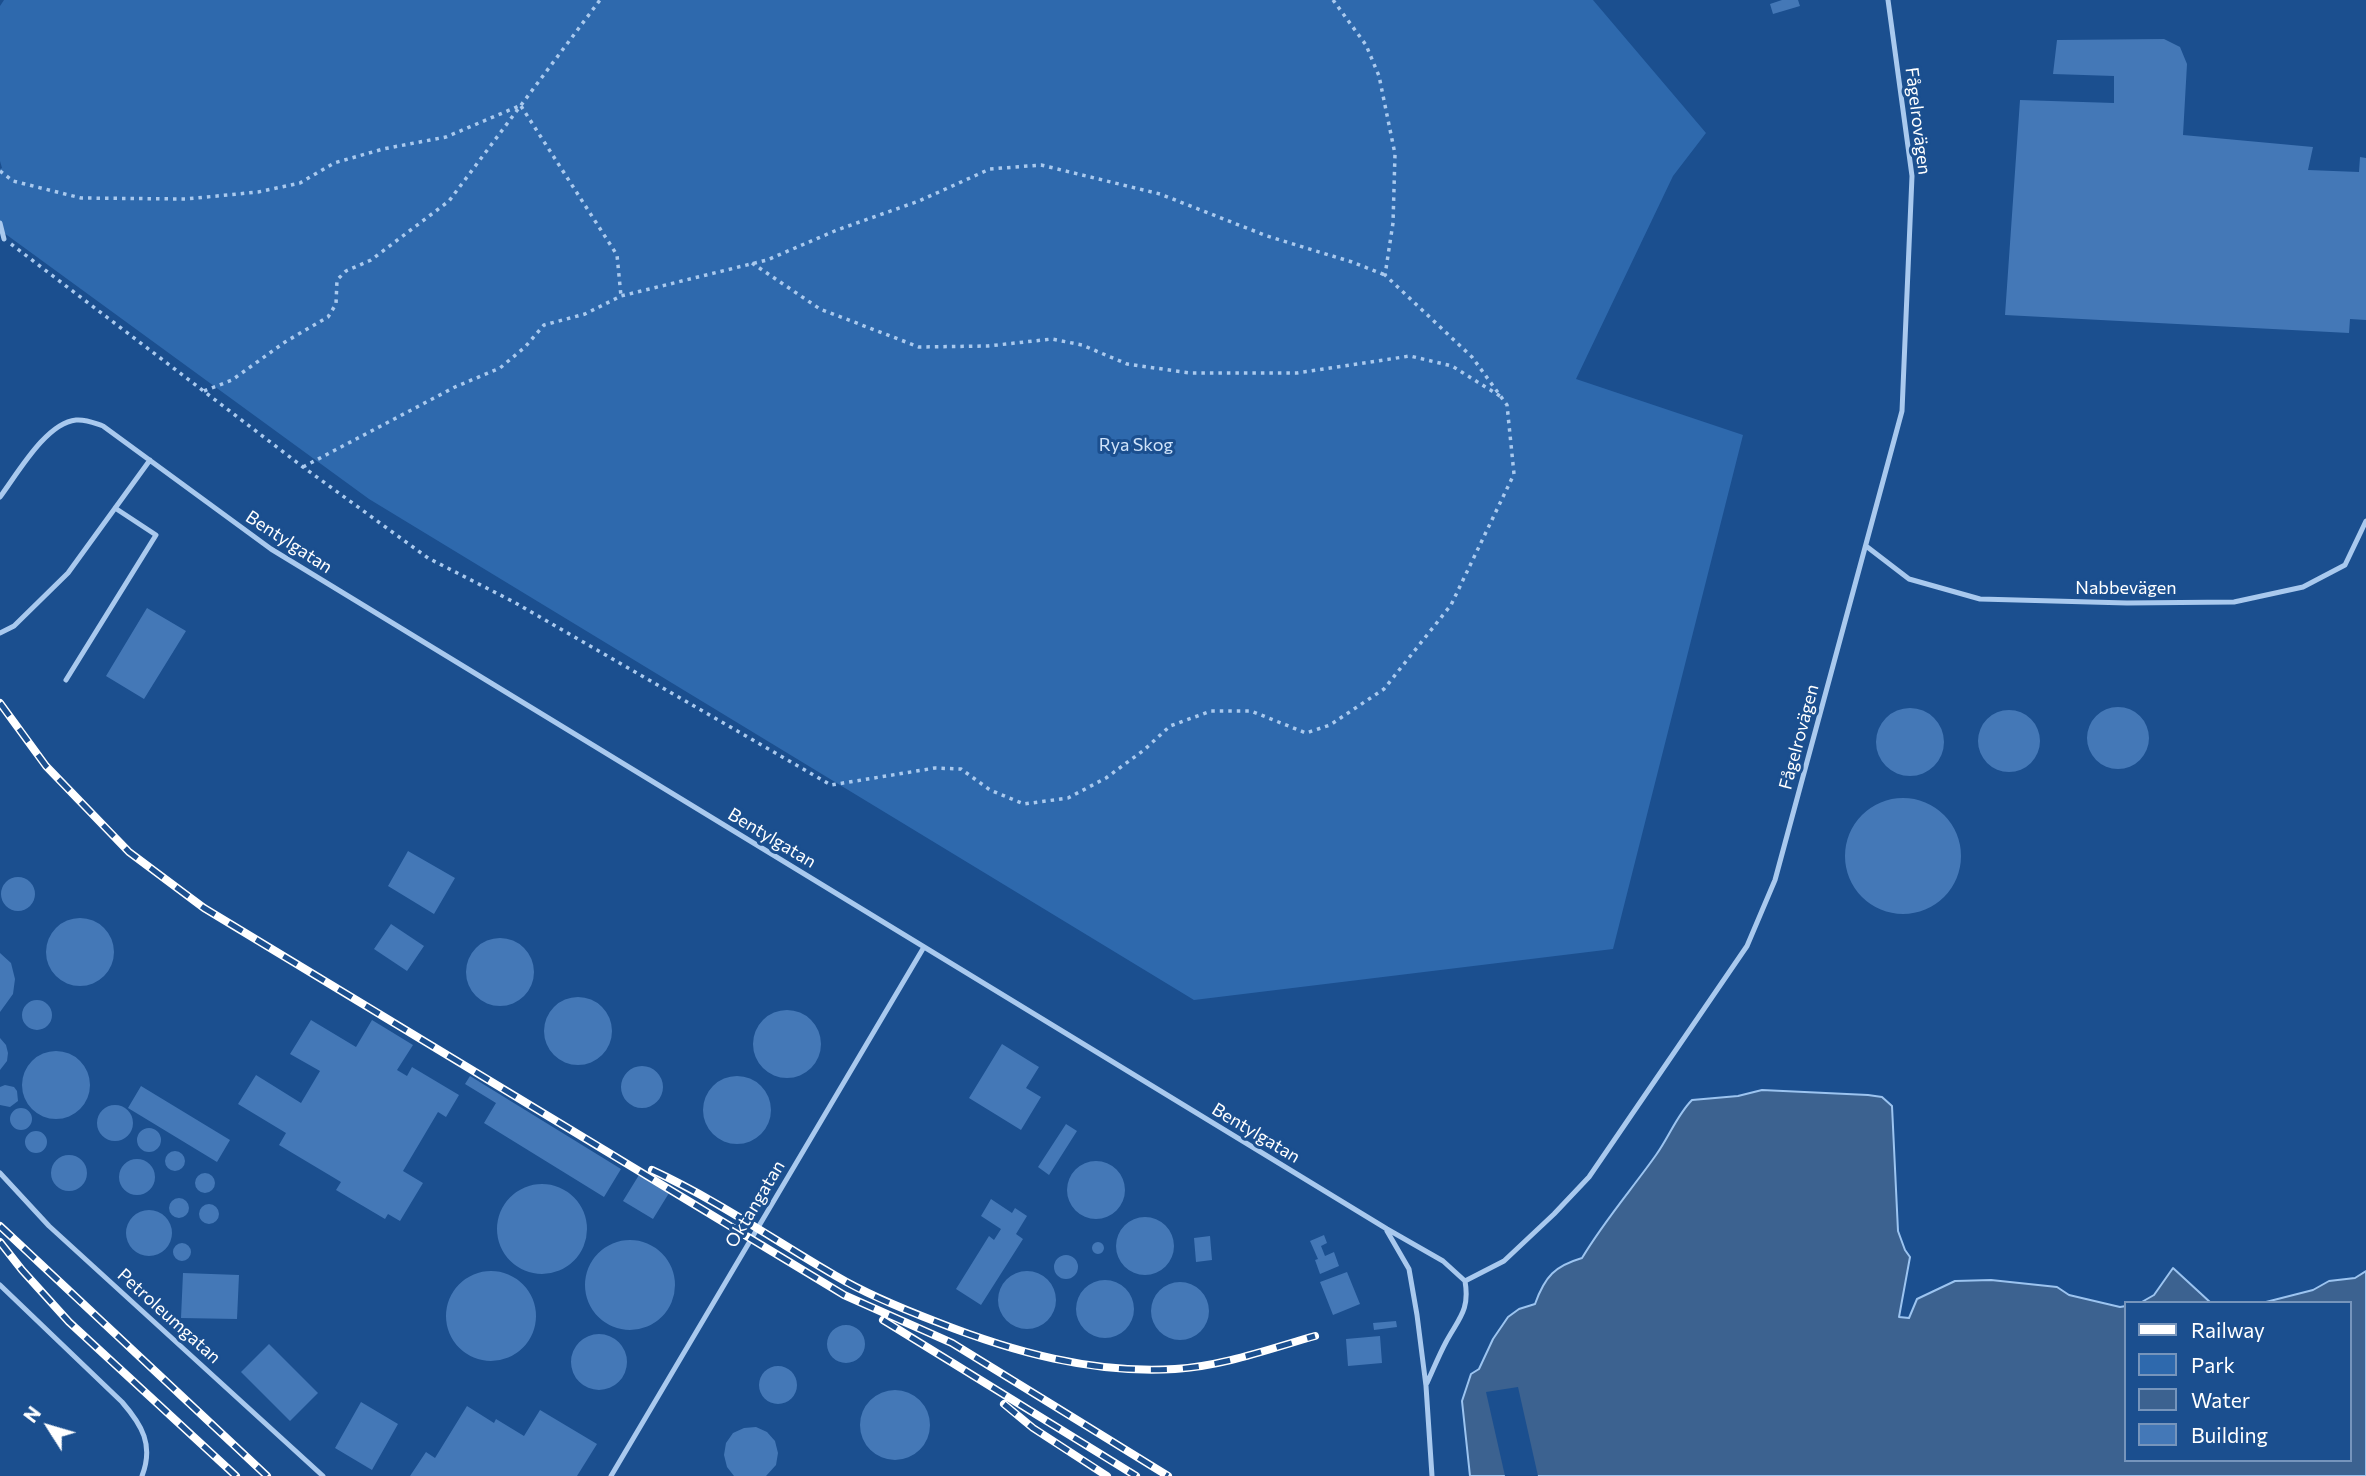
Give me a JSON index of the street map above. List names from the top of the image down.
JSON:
{
  "streets": {
    "lane": [
      "Fågelrovägen",
      "Bentylgatan",
      "Nabbevägen",
      "Oktangatan",
      "Petroleumgatan"
    ]
  },
  "crossings": [
    ["Fågelrovägen", "Nabbevägen"],
    ["Bentylgatan", "Oktangatan"]
  ],
  "parks": ["Rya Skog"],
  "legend": [
    "Railway",
    "Park",
    "Water",
    "Building"
  ],
  "north": "top left"
}
